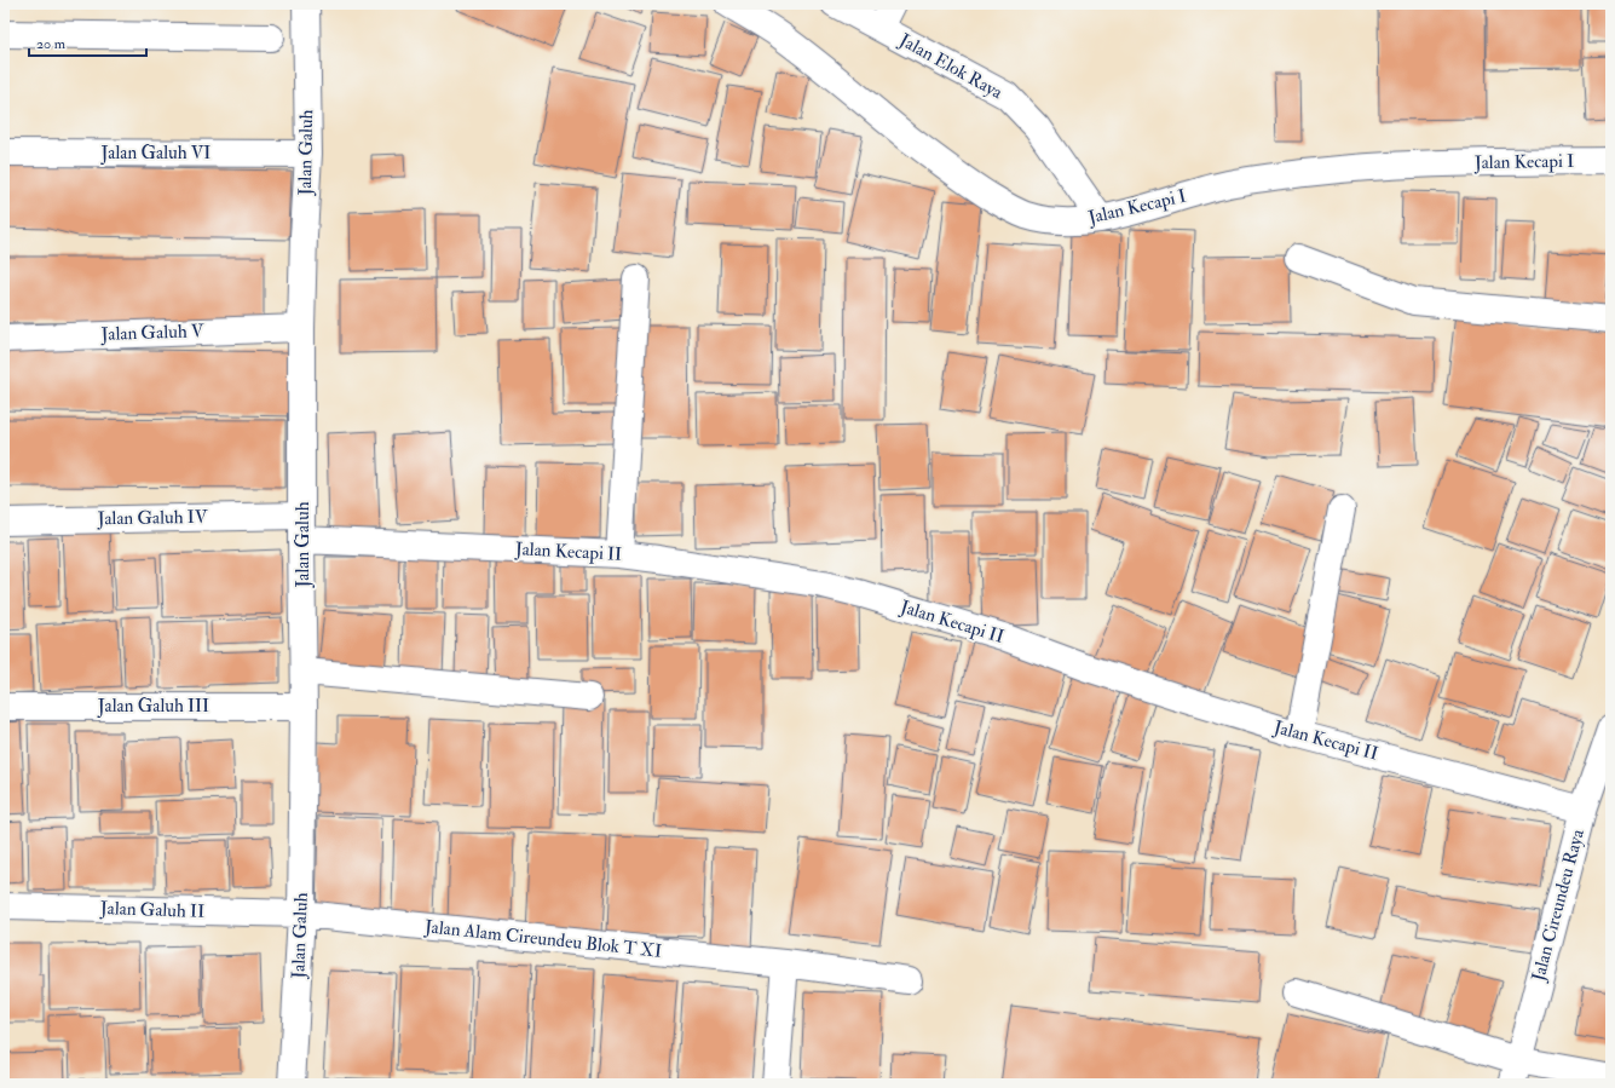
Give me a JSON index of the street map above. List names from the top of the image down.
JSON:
{
  "streets": {
    "street": [
      "Jalan Elok Raya",
      "Jalan Galuh VI",
      "Jalan Galuh",
      "Jalan Kecapi I",
      "Jalan Galuh V",
      "Jalan Galuh IV",
      "Jalan Kecapi II",
      "Jalan Galuh III",
      "Jalan Cireundeu Raya",
      "Jalan Galuh II",
      "Jalan Alam Cireundeu Blok T XI"
    ]
  },
  "crossings": [
    ["Jalan Elok Raya", "Jalan Kecapi I"],
    ["Jalan Galuh VI", "Jalan Galuh"],
    ["Jalan Galuh", "Jalan Galuh V"],
    ["Jalan Galuh", "Jalan Galuh IV"],
    ["Jalan Galuh", "Jalan Kecapi II"],
    ["Jalan Galuh", "Jalan Galuh III"],
    ["Jalan Galuh", "Jalan Galuh II"],
    ["Jalan Galuh", "Jalan Alam Cireundeu Blok T XI"],
    ["Jalan Galuh IV", "Jalan Kecapi II"],
    ["Jalan Kecapi II", "Jalan Cireundeu Raya"],
    ["Jalan Galuh II", "Jalan Alam Cireundeu Blok T XI"]
  ],
  "scale_bar": "20 m"
}
